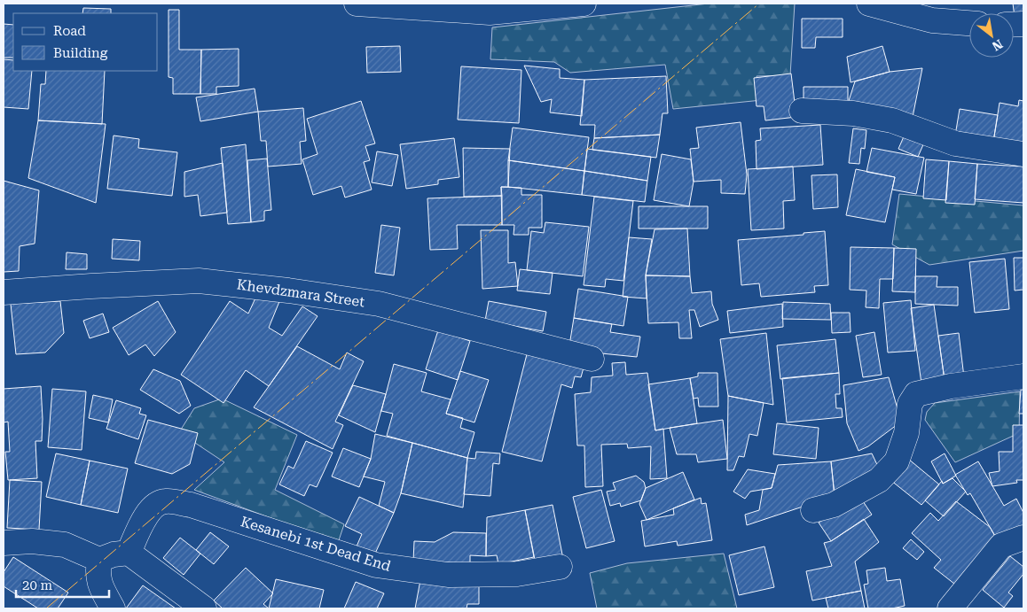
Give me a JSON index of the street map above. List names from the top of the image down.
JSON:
{
  "streets": {
    "street": ["Khevdzmara Street", "Kesanebi 1st Dead End"]
  },
  "legend": ["Road", "Building"],
  "scale_bar": "20 m",
  "north": "bottom right"
}
